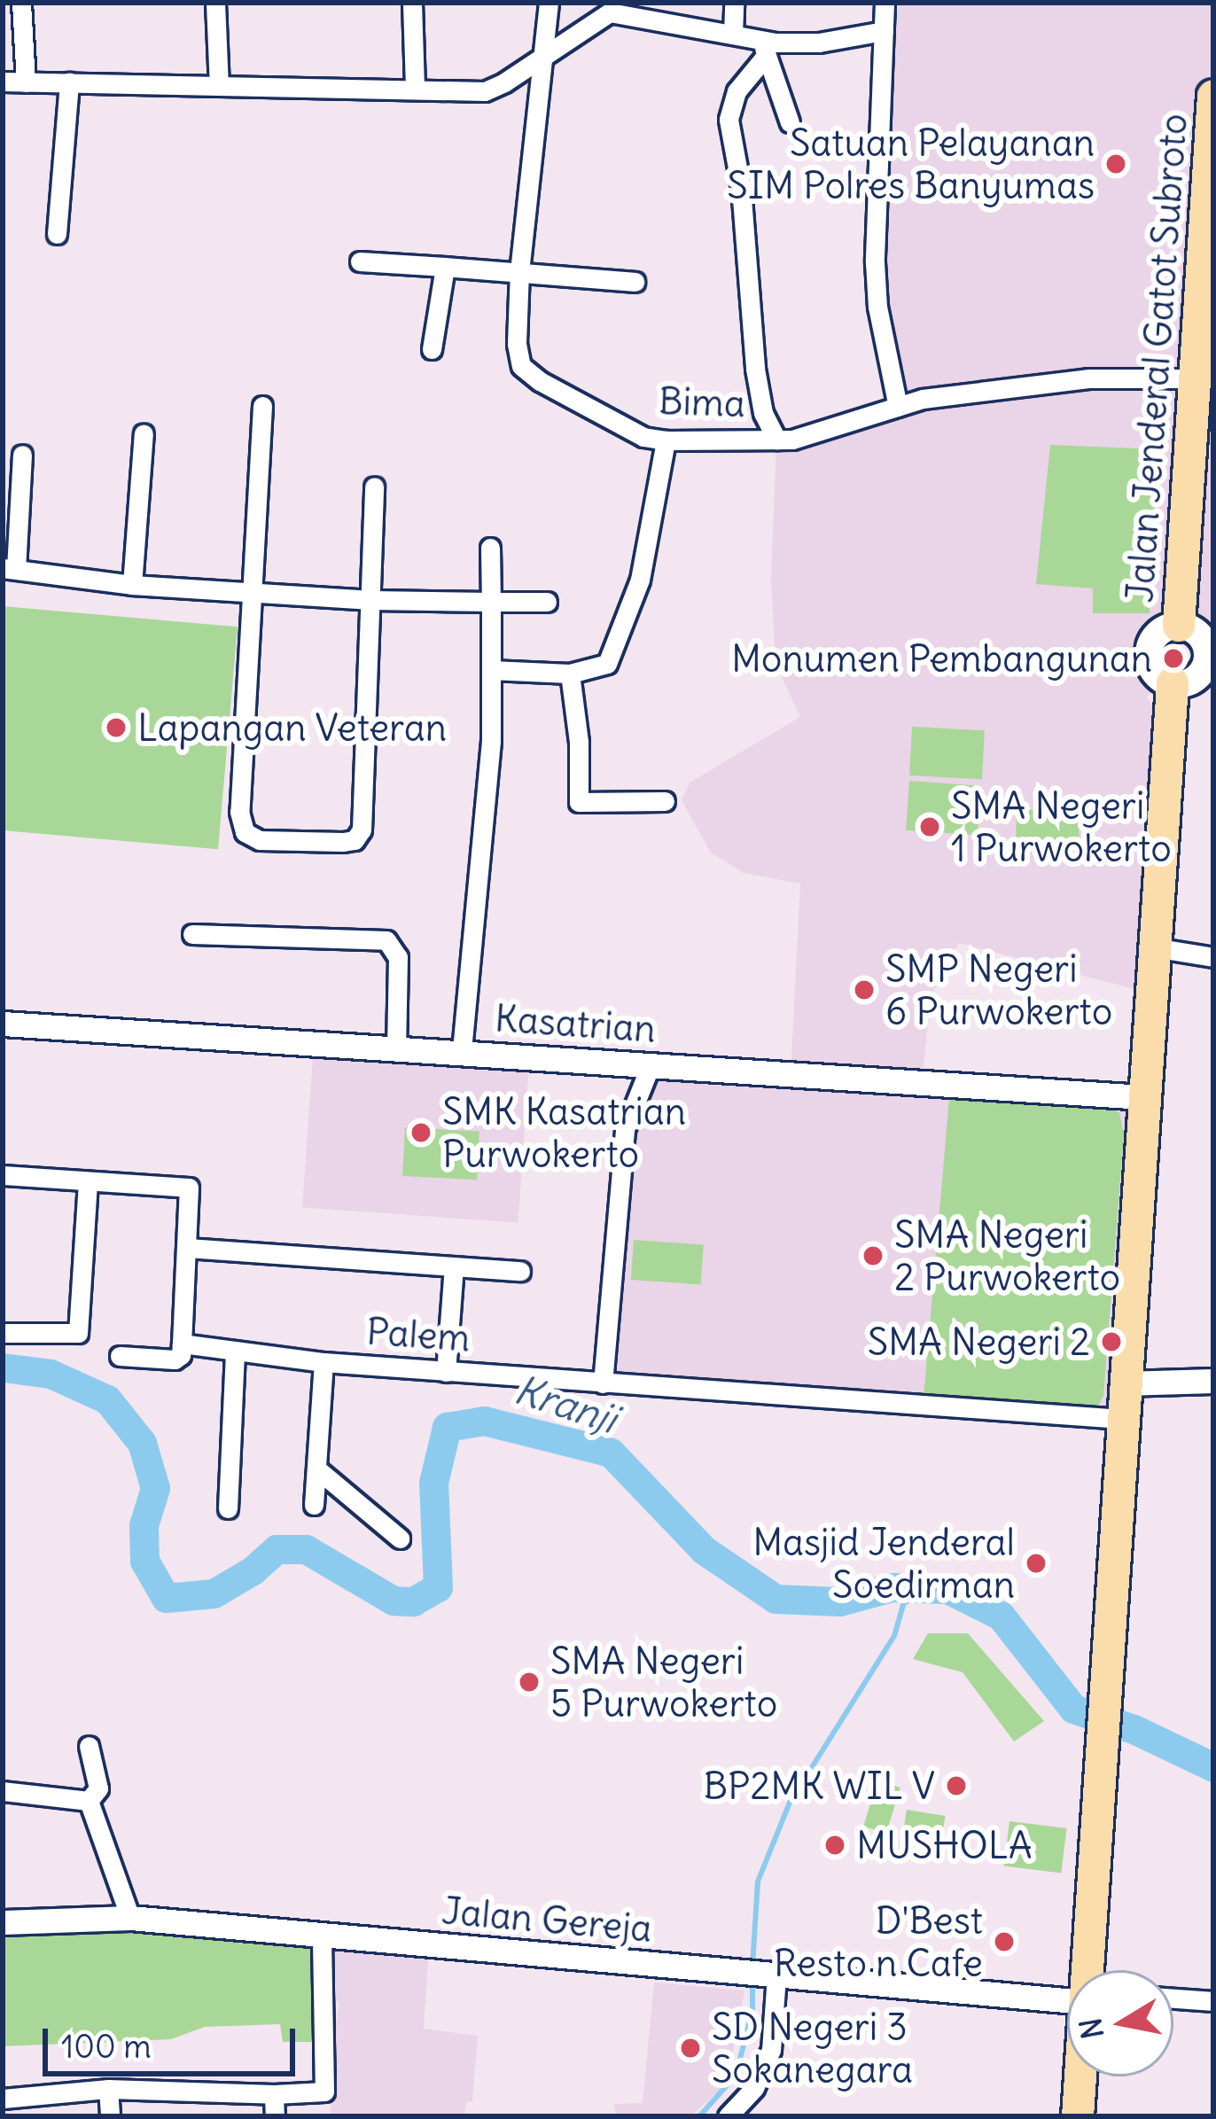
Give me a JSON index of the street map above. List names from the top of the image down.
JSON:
{
  "streets": {
    "main road": ["Jalan Jenderal Gatot Subroto"],
    "street": [
      "Bima",
      "Kasatrian",
      "Palem",
      "Jalan Gereja"
    ]
  },
  "crossings": [
    ["Jalan Jenderal Gatot Subroto", "Bima"]
  ],
  "water": ["Kranji"],
  "places": [
    "Satuan Pelayanan SIM Polres Banyumas",
    "Monumen Pembangunan",
    "Lapangan Veteran",
    "SMA Negeri 1 Purwokerto",
    "SMP Negeri 6 Purwokerto",
    "SMK Kasatrian Purwokerto",
    "SMA Negeri 2 Purwokerto",
    "SMA Negeri 2",
    "Masjid Jenderal Soedirman",
    "SMA Negeri 5 Purwokerto",
    "BP2MK WIL V",
    "MUSHOLA",
    "D'Best Resto n Cafe",
    "SD Negeri 3 Sokanegara"
  ],
  "scale_bar": "100 m",
  "north": "left"
}
